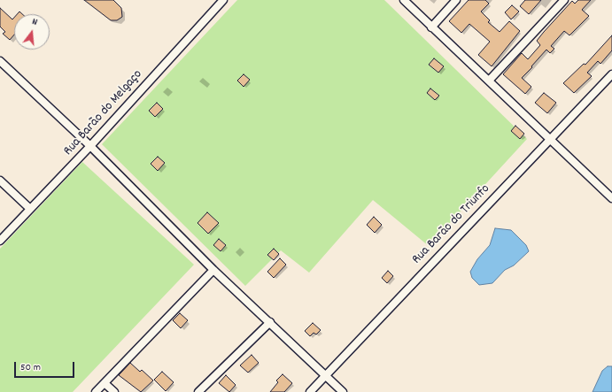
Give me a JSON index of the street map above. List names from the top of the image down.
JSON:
{
  "streets": {
    "street": ["Rua Barão do Melgaço", "Rua Barão do Triunfo"]
  },
  "scale_bar": "50 m",
  "north": "top"
}
